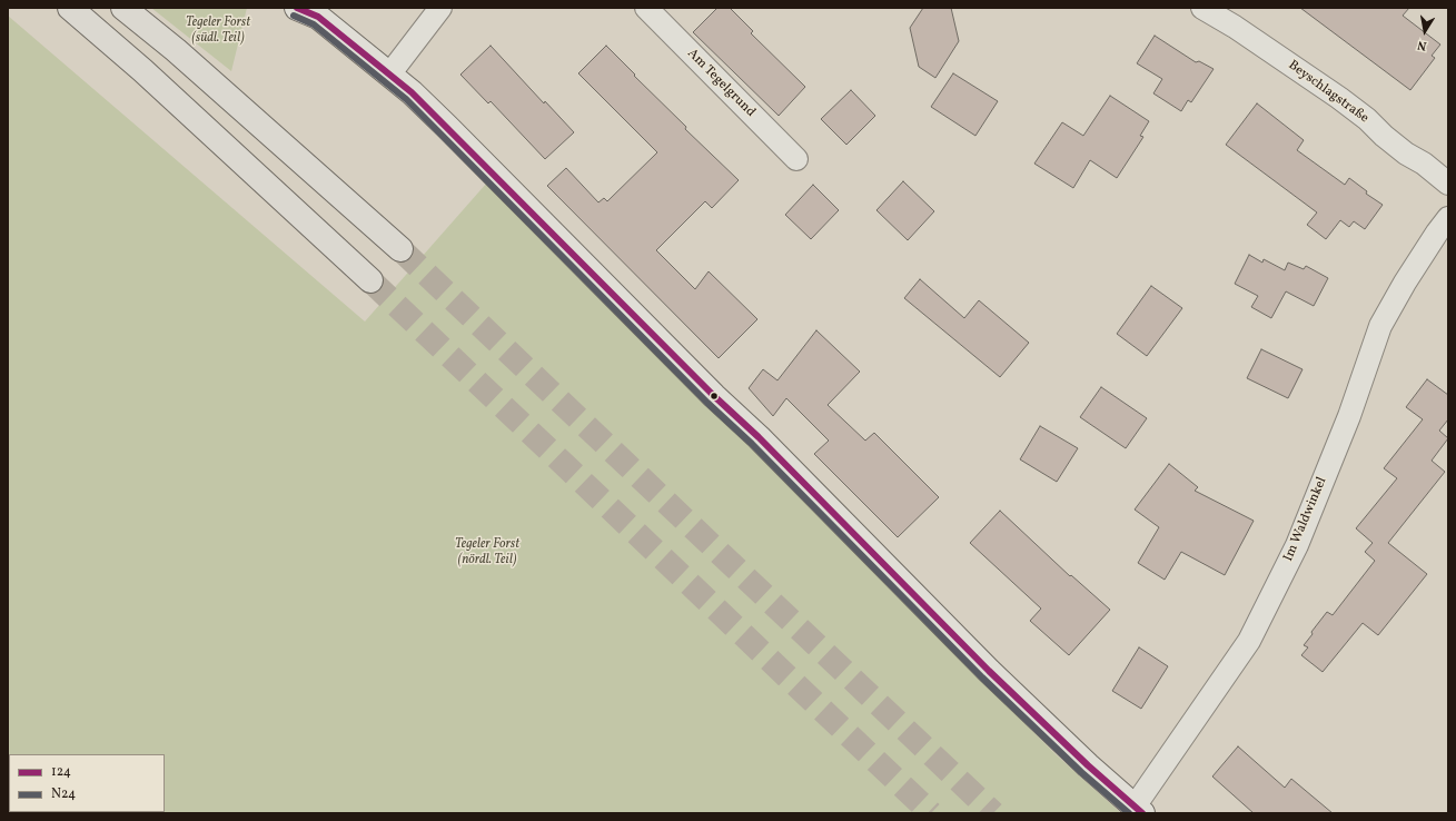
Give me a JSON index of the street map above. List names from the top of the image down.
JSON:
{
  "streets": {
    "street": ["Am Tegelgrund", "Beyschlagstraße", "Im Waldwinkel"]
  },
  "parks": ["Tegeler Forst (südl. Teil)", "Tegeler Forst (nördl. Teil)"],
  "lines": ["transit line 124", "transit line N24"],
  "legend": ["124", "N24"],
  "north": "bottom"
}
